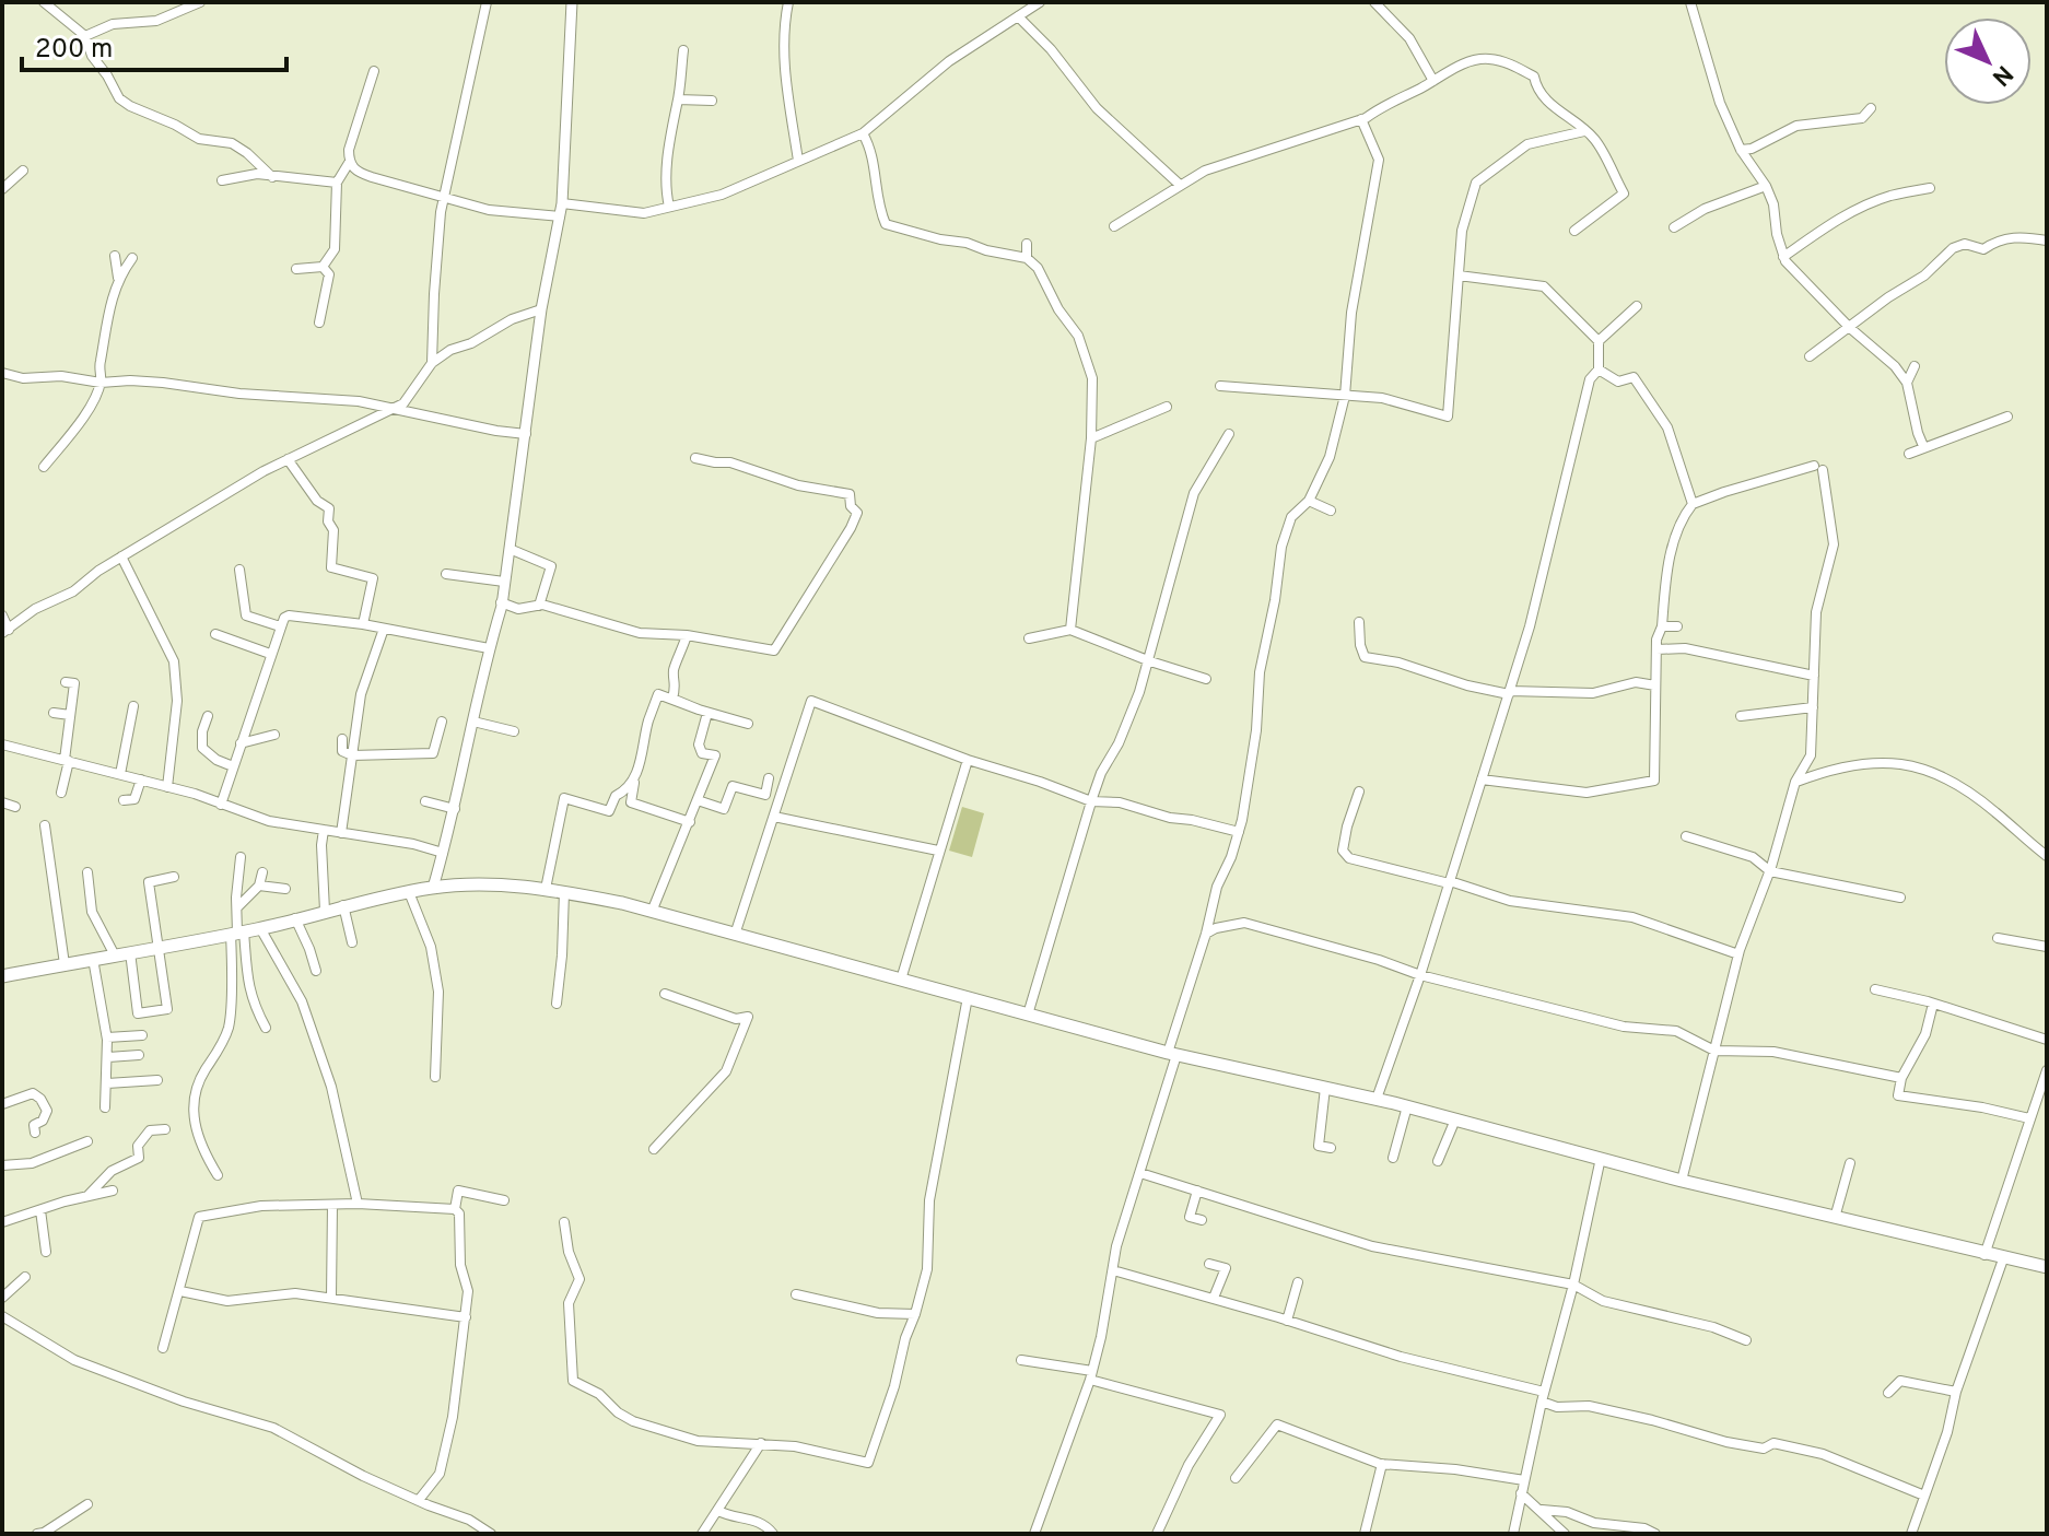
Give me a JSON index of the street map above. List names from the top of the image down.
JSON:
{
  "scale_bar": "200 m",
  "north": "bottom right"
}
